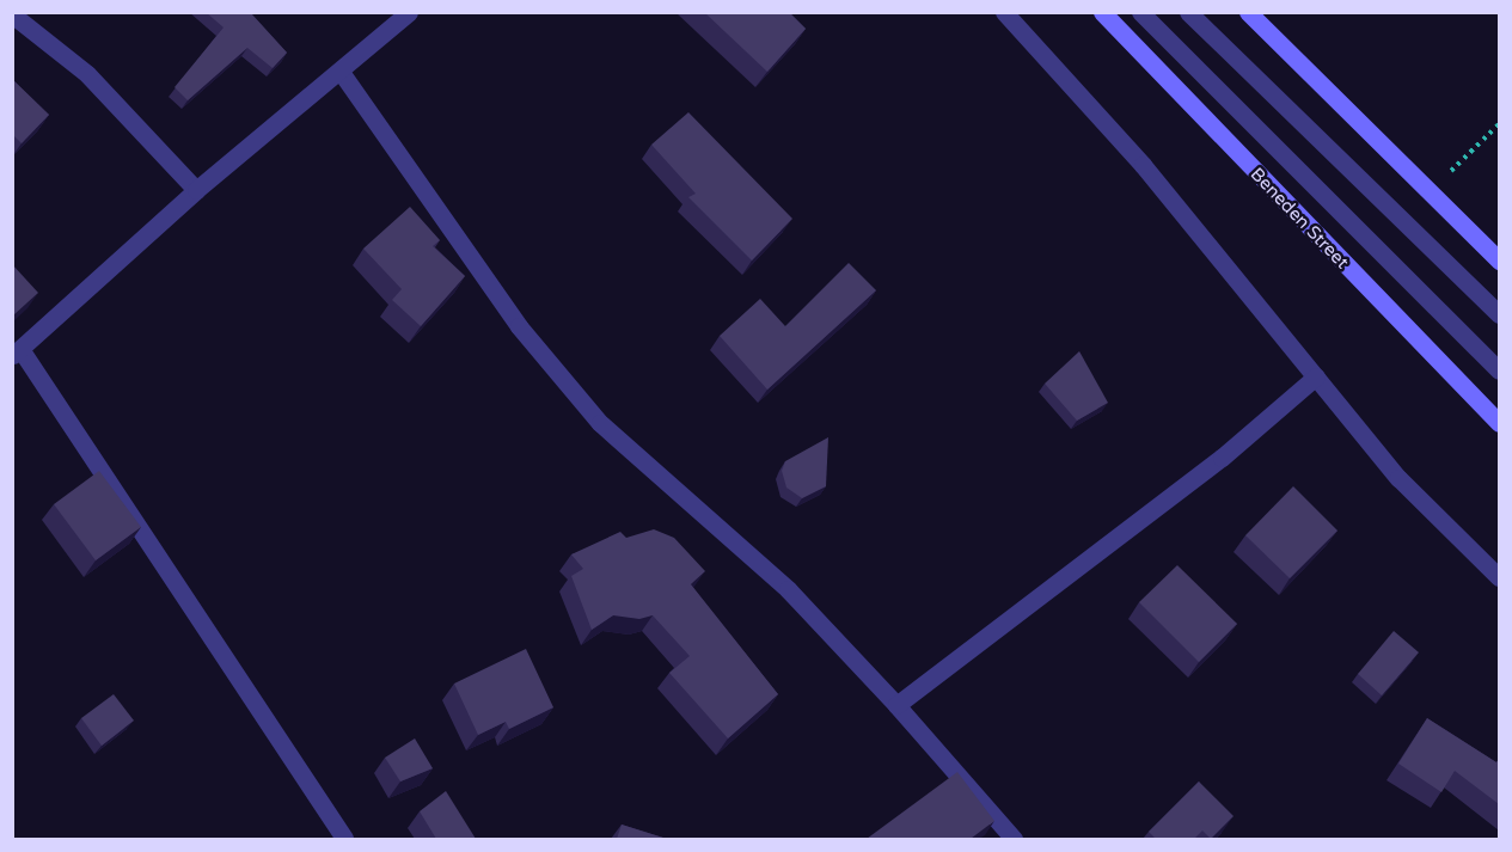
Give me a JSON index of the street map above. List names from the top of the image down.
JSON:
{
  "streets": {
    "main road": ["Beneden Street"]
  }
}
